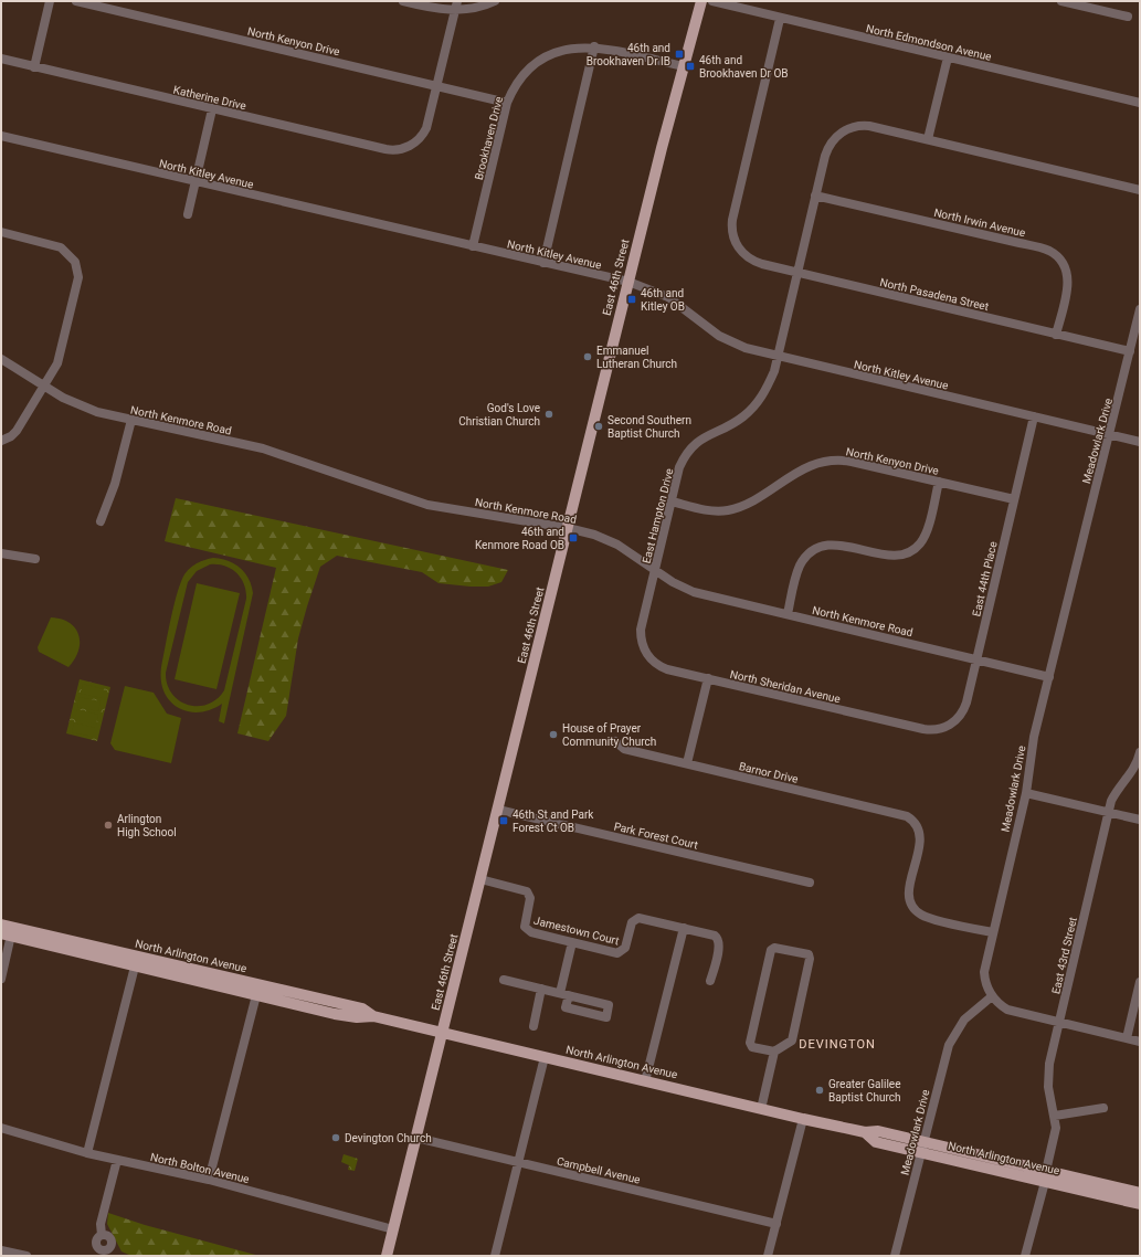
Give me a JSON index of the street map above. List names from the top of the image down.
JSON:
{
  "streets": {
    "main road": ["East 46th Street", "North Arlington Avenue"],
    "street": [
      "North Kenyon Drive",
      "North Edmondson Avenue",
      "Katherine Drive",
      "Brookhaven Drive",
      "North Kitley Avenue",
      "North Irwin Avenue",
      "North Pasadena Street",
      "North Kenmore Road",
      "Meadowlark Drive",
      "East Hampton Drive",
      "East 44th Place",
      "North Sheridan Avenue",
      "Barnor Drive",
      "Park Forest Court",
      "Jamestown Court",
      "East 43rd Street",
      "North Bolton Avenue",
      "Campbell Avenue"
    ]
  },
  "crossings": [
    ["North Kenyon Drive", "Katherine Drive"],
    ["North Kenyon Drive", "Brookhaven Drive"],
    ["North Kenyon Drive", "East Hampton Drive"],
    ["North Kenyon Drive", "East 44th Place"],
    ["North Edmondson Avenue", "North Pasadena Street"],
    ["Brookhaven Drive", "North Kitley Avenue"],
    ["Brookhaven Drive", "East 46th Street"],
    ["North Kitley Avenue", "East 46th Street"],
    ["North Kitley Avenue", "Meadowlark Drive"],
    ["North Kitley Avenue", "East Hampton Drive"],
    ["North Kitley Avenue", "East 44th Place"],
    ["North Irwin Avenue", "North Pasadena Street"],
    ["North Irwin Avenue", "East Hampton Drive"],
    ["East 46th Street", "North Kenmore Road"],
    ["East 46th Street", "Park Forest Court"],
    ["East 46th Street", "Jamestown Court"],
    ["East 46th Street", "North Arlington Avenue"],
    ["East 46th Street", "North Bolton Avenue"],
    ["East 46th Street", "Campbell Avenue"],
    ["North Pasadena Street", "Meadowlark Drive"],
    ["North Pasadena Street", "East Hampton Drive"],
    ["North Kenmore Road", "Meadowlark Drive"],
    ["North Kenmore Road", "East Hampton Drive"],
    ["North Kenmore Road", "East 44th Place"],
    ["Meadowlark Drive", "Barnor Drive"],
    ["Meadowlark Drive", "North Arlington Avenue"],
    ["East Hampton Drive", "North Sheridan Avenue"],
    ["East 44th Place", "North Sheridan Avenue"],
    ["North Arlington Avenue", "East 43rd Street"]
  ],
  "districts": ["DEVINGTON"],
  "places": {
    "transit": [
      "46th and Brookhaven Dr IB",
      "46th and Brookhaven Dr OB",
      "46th and Kitley OB",
      "46th and Kenmore Road OB",
      "46th St and Park Forest Ct OB"
    ],
    "other": [
      "Emmanuel Lutheran Church",
      "God's Love Christian Church",
      "Second Southern Baptist Church",
      "House of Prayer Community Church",
      "Arlington High School",
      "Greater Galilee Baptist Church",
      "Devington Church"
    ]
  }
}
